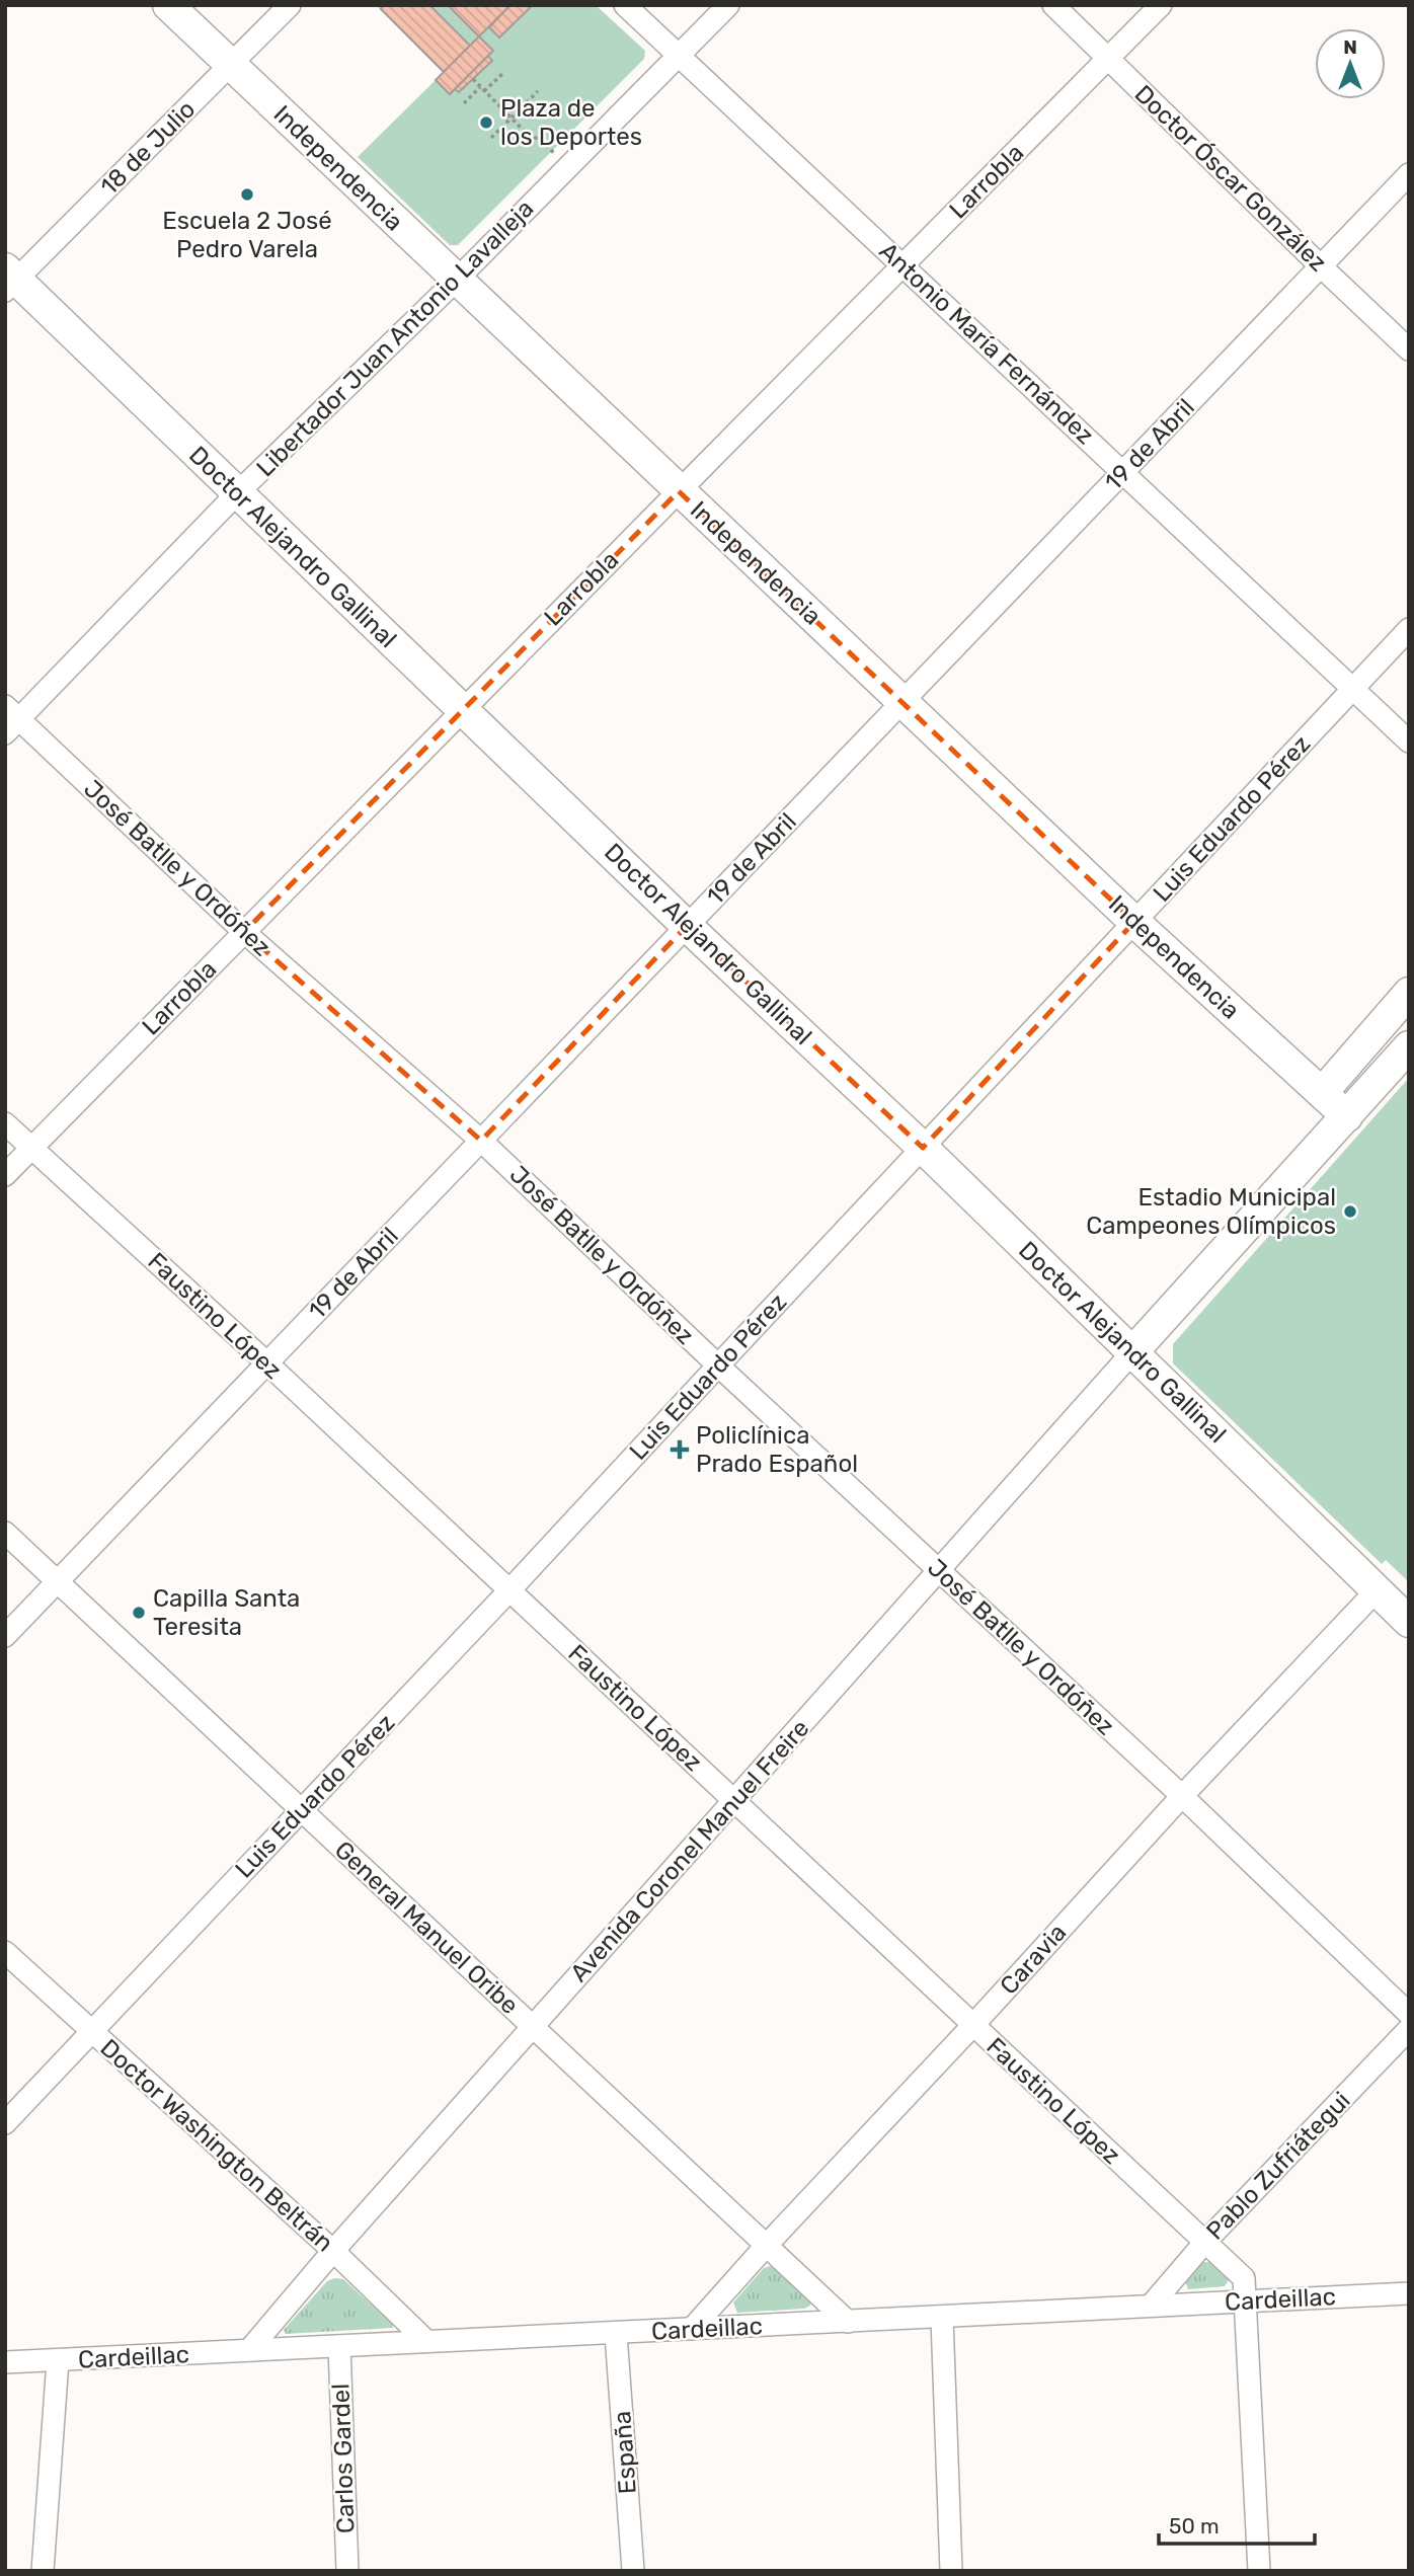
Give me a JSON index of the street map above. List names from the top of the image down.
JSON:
{
  "streets": {
    "street": [
      "18 de Julio",
      "Independencia",
      "Doctor Óscar González",
      "Larrobla",
      "Libertador Juan Antonio Lavalleja",
      "Antonio María Fernández",
      "19 de Abril",
      "Doctor Alejandro Gallinal",
      "Luis Eduardo Pérez",
      "José Batlle y Ordóñez",
      "Faustino López",
      "Avenida Coronel Manuel Freire",
      "General Manuel Oribe",
      "Caravia",
      "Doctor Washington Beltrán",
      "Pablo Zufriátegui",
      "Cardeillac",
      "España",
      "Carlos Gardel"
    ]
  },
  "crossings": [
    ["18 de Julio", "Independencia"],
    ["18 de Julio", "Doctor Alejandro Gallinal"],
    ["Independencia", "Larrobla"],
    ["Independencia", "Libertador Juan Antonio Lavalleja"],
    ["Independencia", "19 de Abril"],
    ["Independencia", "Luis Eduardo Pérez"],
    ["Doctor Óscar González", "Larrobla"],
    ["Doctor Óscar González", "19 de Abril"],
    ["Larrobla", "Antonio María Fernández"],
    ["Larrobla", "Doctor Alejandro Gallinal"],
    ["Larrobla", "José Batlle y Ordóñez"],
    ["Larrobla", "Faustino López"],
    ["Libertador Juan Antonio Lavalleja", "Antonio María Fernández"],
    ["Libertador Juan Antonio Lavalleja", "Doctor Alejandro Gallinal"],
    ["Libertador Juan Antonio Lavalleja", "José Batlle y Ordóñez"],
    ["Antonio María Fernández", "19 de Abril"],
    ["Antonio María Fernández", "Luis Eduardo Pérez"],
    ["19 de Abril", "Doctor Alejandro Gallinal"],
    ["19 de Abril", "José Batlle y Ordóñez"],
    ["19 de Abril", "Faustino López"],
    ["19 de Abril", "General Manuel Oribe"],
    ["Doctor Alejandro Gallinal", "Luis Eduardo Pérez"],
    ["Doctor Alejandro Gallinal", "Avenida Coronel Manuel Freire"],
    ["Doctor Alejandro Gallinal", "Caravia"],
    ["Luis Eduardo Pérez", "José Batlle y Ordóñez"],
    ["Luis Eduardo Pérez", "Faustino López"],
    ["Luis Eduardo Pérez", "General Manuel Oribe"],
    ["Luis Eduardo Pérez", "Doctor Washington Beltrán"],
    ["José Batlle y Ordóñez", "Avenida Coronel Manuel Freire"],
    ["José Batlle y Ordóñez", "Caravia"],
    ["Faustino López", "Avenida Coronel Manuel Freire"],
    ["Faustino López", "Caravia"],
    ["Faustino López", "Pablo Zufriátegui"],
    ["Faustino López", "Cardeillac"],
    ["Avenida Coronel Manuel Freire", "General Manuel Oribe"],
    ["Avenida Coronel Manuel Freire", "Doctor Washington Beltrán"],
    ["Avenida Coronel Manuel Freire", "Cardeillac"],
    ["General Manuel Oribe", "Caravia"],
    ["General Manuel Oribe", "Cardeillac"],
    ["Caravia", "Cardeillac"],
    ["Doctor Washington Beltrán", "Cardeillac"],
    ["Pablo Zufriátegui", "Cardeillac"],
    ["Cardeillac", "España"],
    ["Cardeillac", "Carlos Gardel"]
  ],
  "places": {
    "other": [
      "Plaza de los Deportes",
      "Escuela 2 José Pedro Varela",
      "Estadio Municipal Campeones Olímpicos",
      "Capilla Santa Teresita"
    ],
    "health": ["Policlínica Prado Español"]
  },
  "scale_bar": "50 m",
  "north": "top"
}
